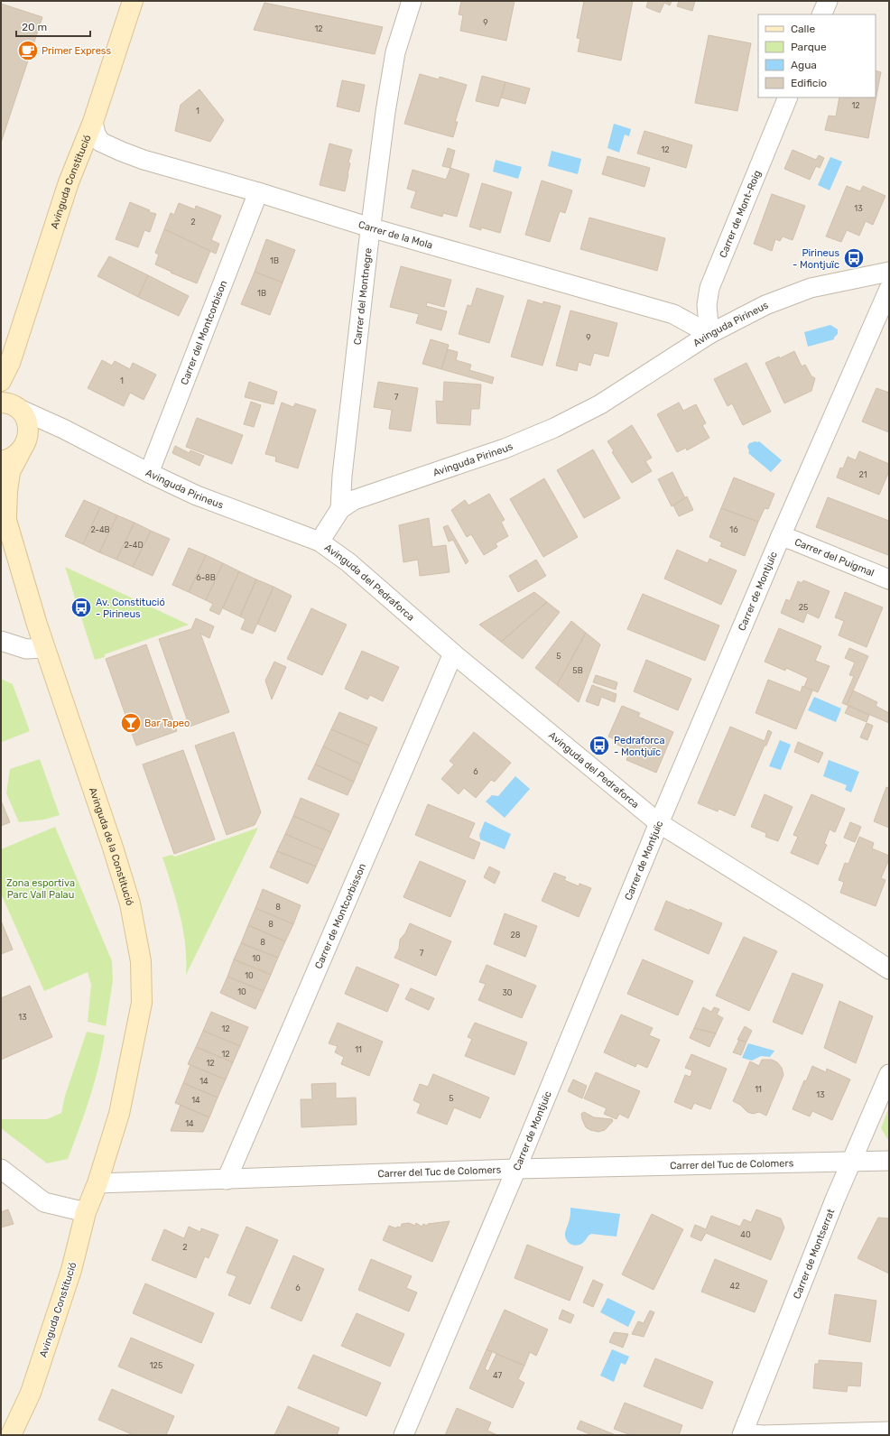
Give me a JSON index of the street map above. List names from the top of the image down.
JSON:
{
  "streets": {
    "street": [
      "Avinguda Constitució",
      "Carrer de Mont-Roig",
      "Carrer de la Mola",
      "Carrer del Montnegre",
      "Avinguda Pirineus",
      "Carrer del Montcorbison",
      "Carrer del Puigmal",
      "Avinguda del Pedraforca",
      "Carrer de Montjuïc",
      "Avinguda de la Constitució",
      "Carrer de Montcorbisson",
      "Carrer del Tuc de Colomers",
      "Carrer de Montserrat"
    ]
  },
  "crossings": [
    ["Avinguda Constitució", "Carrer de la Mola"],
    ["Avinguda Constitució", "Avinguda Pirineus"],
    ["Avinguda Constitució", "Avinguda de la Constitució"],
    ["Avinguda Constitució", "Carrer del Tuc de Colomers"],
    ["Carrer de Mont-Roig", "Carrer de la Mola"],
    ["Carrer de Mont-Roig", "Avinguda Pirineus"],
    ["Carrer de la Mola", "Carrer del Montnegre"],
    ["Carrer de la Mola", "Avinguda Pirineus"],
    ["Carrer de la Mola", "Carrer del Montcorbison"],
    ["Carrer del Montnegre", "Avinguda Pirineus"],
    ["Avinguda Pirineus", "Carrer del Montcorbison"],
    ["Avinguda Pirineus", "Avinguda del Pedraforca"],
    ["Carrer del Puigmal", "Carrer de Montjuïc"],
    ["Avinguda del Pedraforca", "Carrer de Montjuïc"],
    ["Avinguda del Pedraforca", "Carrer de Montcorbisson"],
    ["Carrer de Montjuïc", "Carrer del Tuc de Colomers"],
    ["Avinguda de la Constitució", "Carrer del Tuc de Colomers"],
    ["Carrer de Montcorbisson", "Carrer del Tuc de Colomers"],
    ["Carrer del Tuc de Colomers", "Carrer de Montserrat"]
  ],
  "parks": ["Zona esportiva Parc Vall Palau"],
  "places": {
    "cafe": ["Primer Express"],
    "bus stop": ["Pirineus - Montjuïc", "Av. Constitució - Pirineus", "Pedraforca - Montjuïc"],
    "bar": ["Bar Tapeo"]
  },
  "house_numbers": [
    "9",
    "12",
    "12",
    "1",
    "12",
    "13",
    "2",
    "1B",
    "1B",
    "9",
    "1",
    "7",
    "21",
    "2-4B",
    "16",
    "2-4D",
    "6-8B",
    "25",
    "5",
    "5B",
    "6",
    "8",
    "8",
    "28",
    "8",
    "7",
    "10",
    "10",
    "10",
    "30",
    "13",
    "12",
    "11",
    "12",
    "12",
    "14",
    "11",
    "13",
    "5",
    "14",
    "14",
    "40",
    "2",
    "42",
    "6",
    "125",
    "47"
  ],
  "legend": [
    "Calle",
    "Parque",
    "Agua",
    "Edificio"
  ],
  "scale_bar": "20 m"
}
